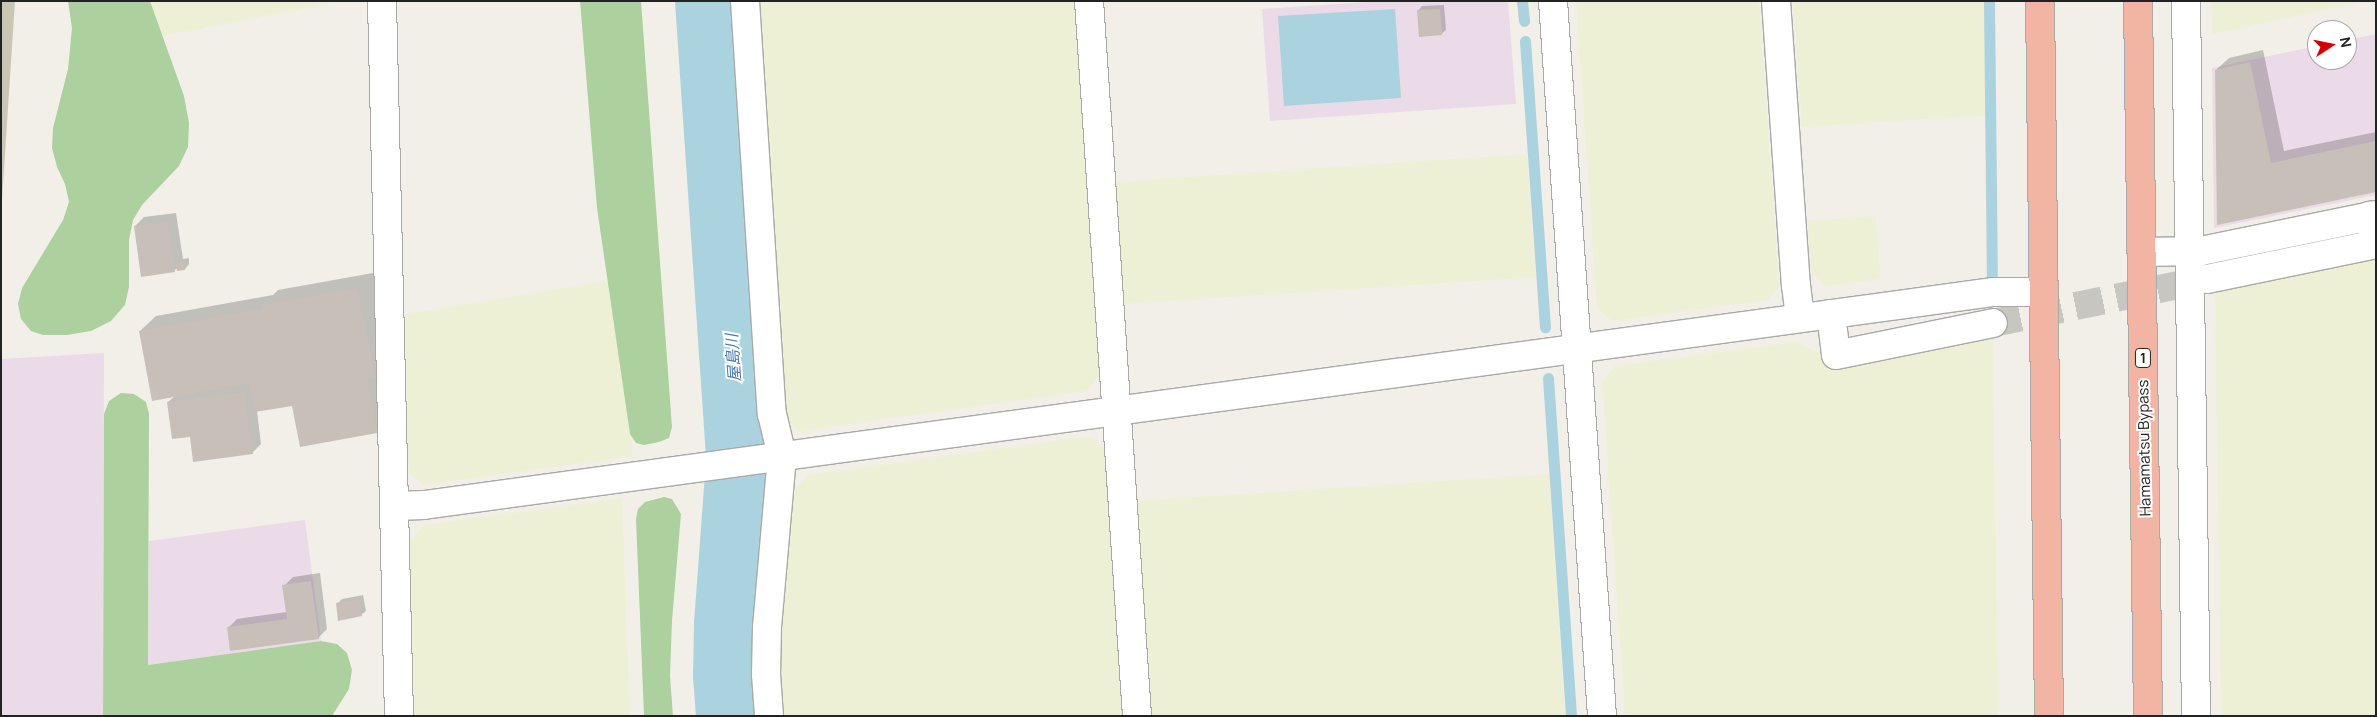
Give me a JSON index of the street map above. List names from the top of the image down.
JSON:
{
  "streets": {
    "highway": ["1", "Hamamatsu Bypass"]
  },
  "water": ["屋島川"],
  "north": "right"
}
